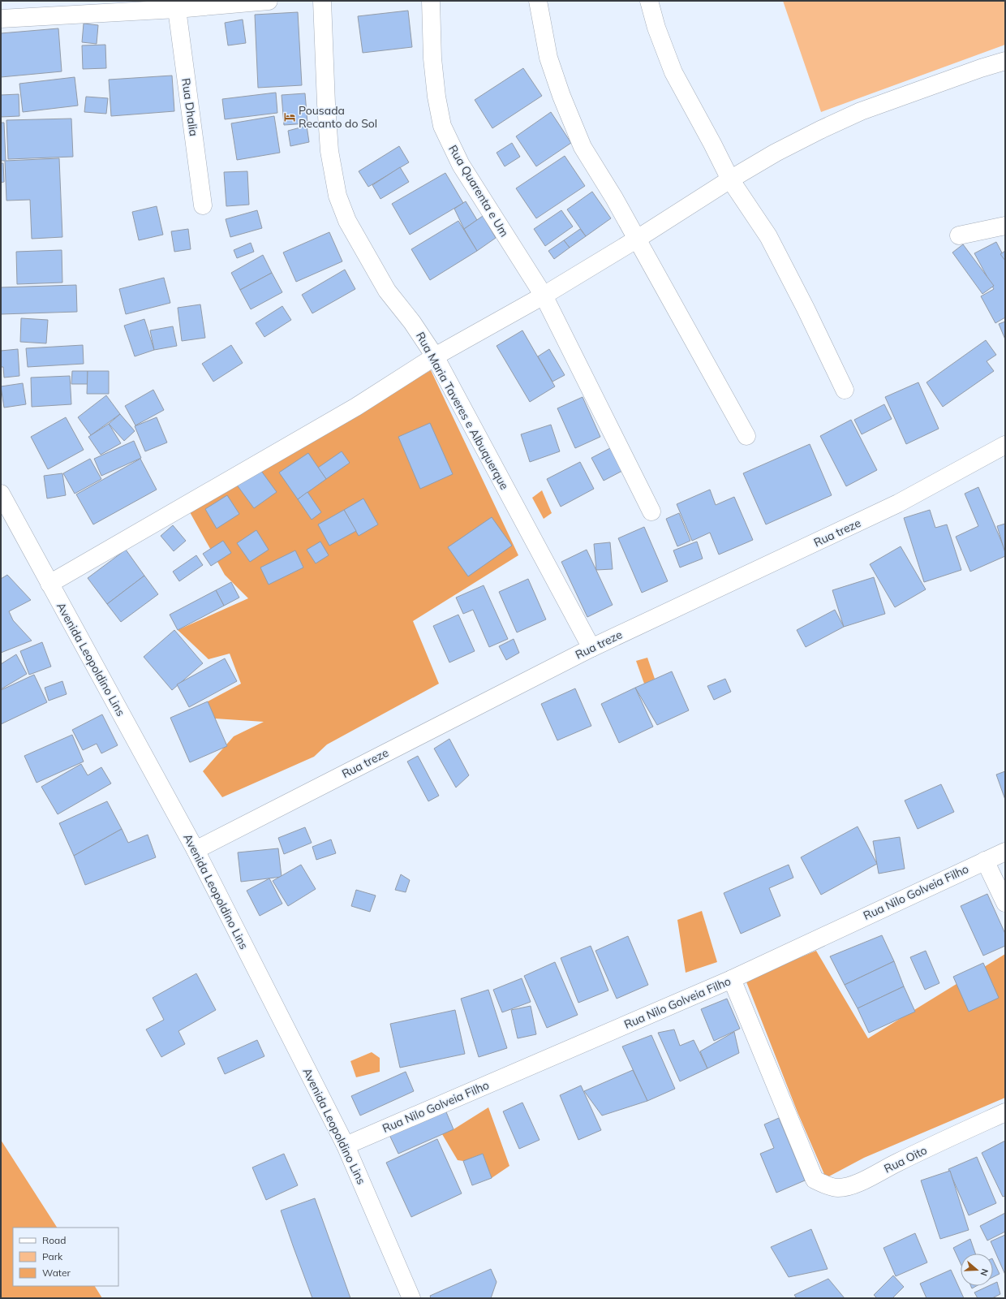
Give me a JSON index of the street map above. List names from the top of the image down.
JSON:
{
  "streets": {
    "street": [
      "Rua Dhalia",
      "Rua Quarenta e Um",
      "Rua Maria Taveres e Albuquerque",
      "Rua treze",
      "Avenida Leopoldino Lins",
      "Rua Nilo Golveia Filho",
      "Rua Oito"
    ]
  },
  "crossings": [
    ["Rua Maria Taveres e Albuquerque", "Rua treze"],
    ["Rua treze", "Avenida Leopoldino Lins"],
    ["Avenida Leopoldino Lins", "Rua Nilo Golveia Filho"],
    ["Rua Nilo Golveia Filho", "Rua Oito"]
  ],
  "places": {
    "hotel": ["Pousada Recanto do Sol"]
  },
  "legend": ["Road", "Park", "Water"],
  "north": "right"
}
